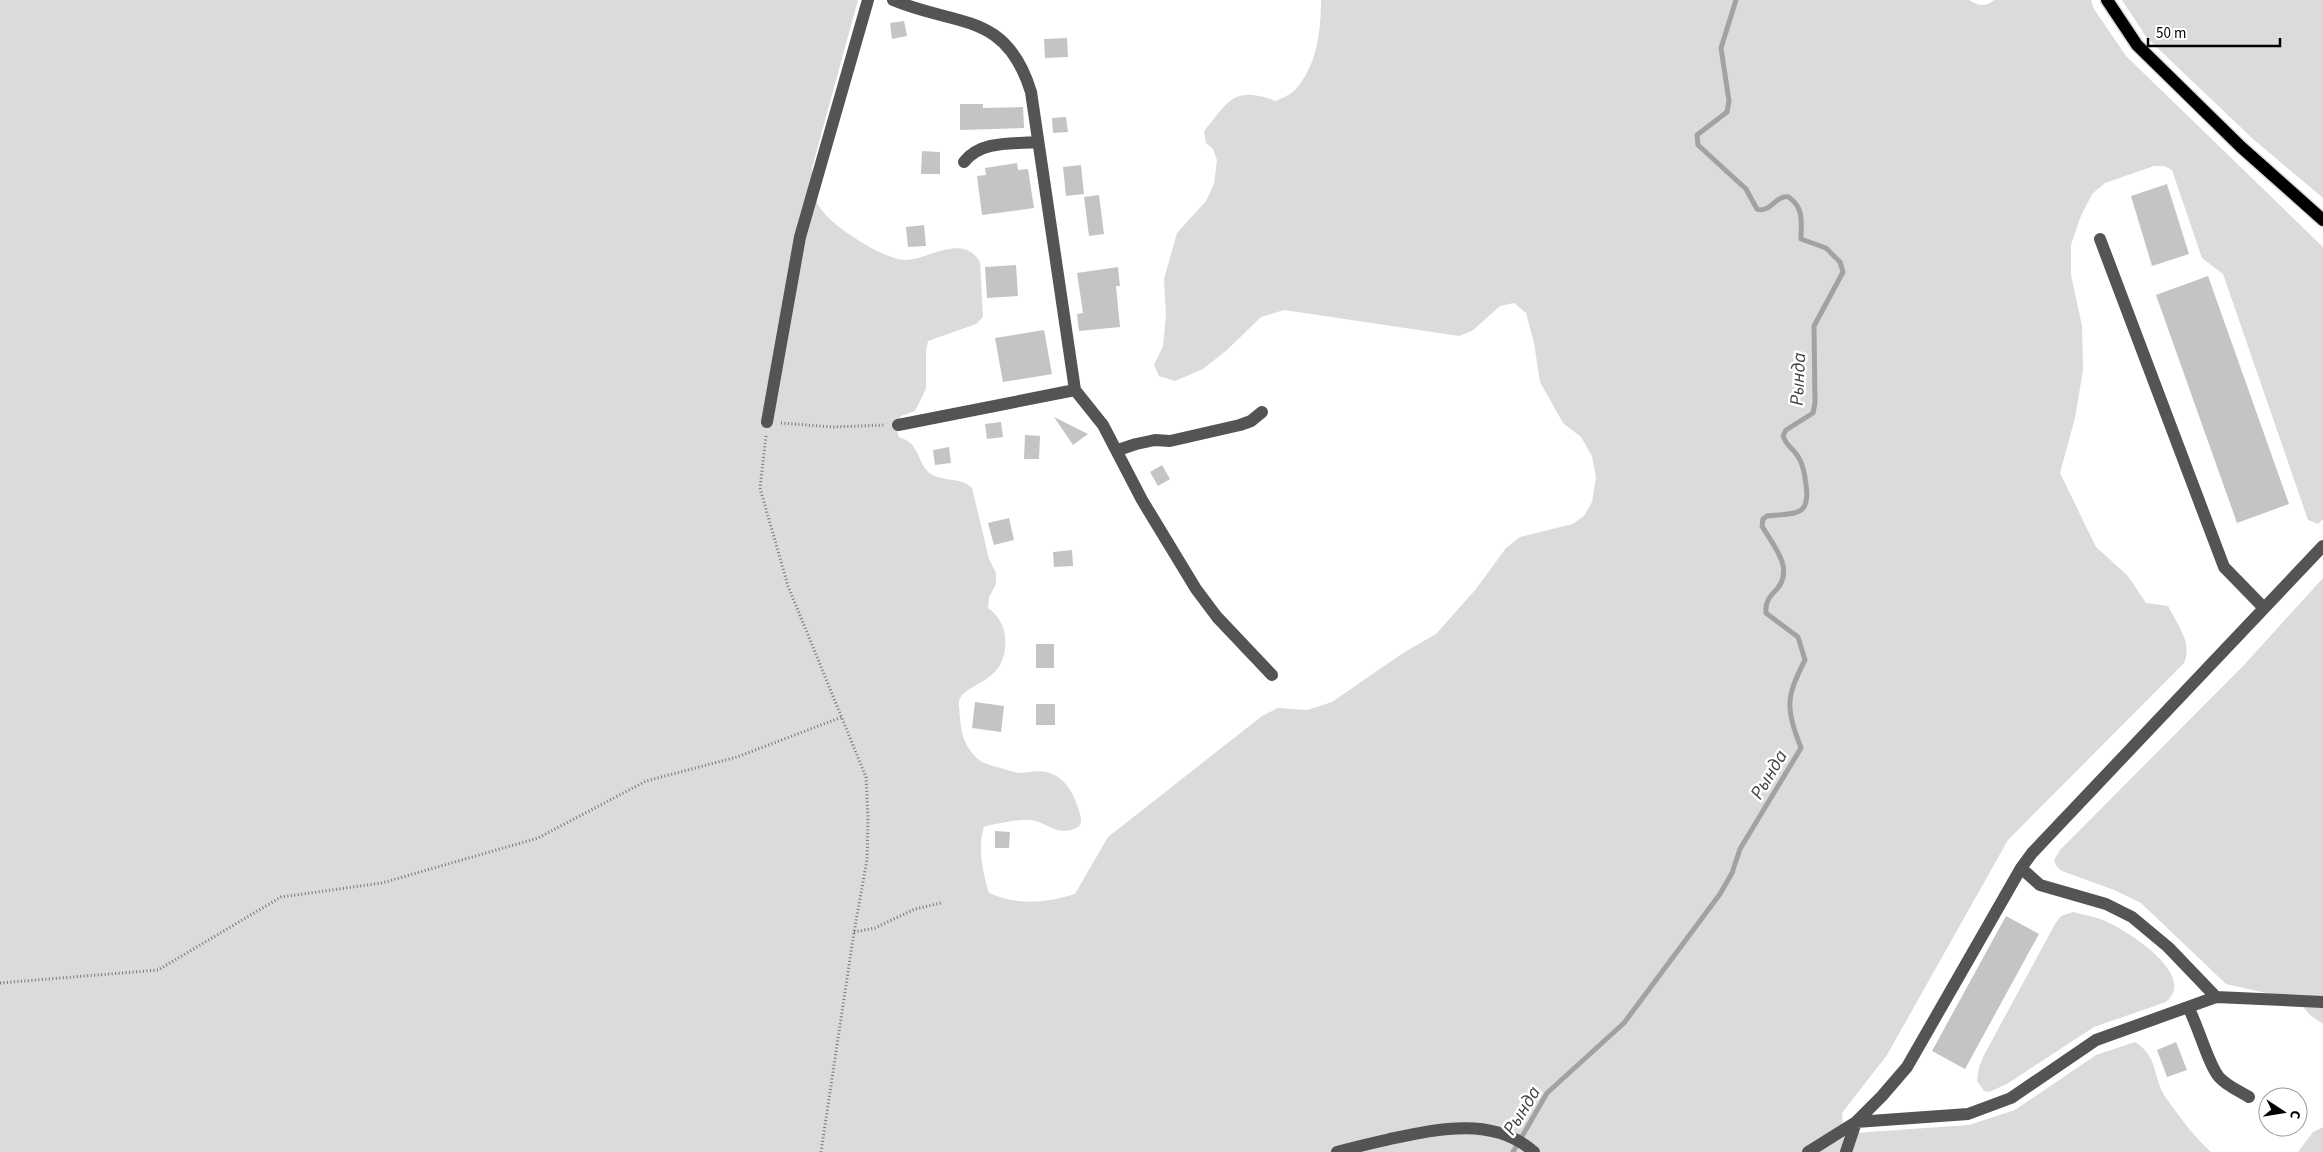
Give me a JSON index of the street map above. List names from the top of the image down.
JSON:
{
  "water": ["Рында"],
  "scale_bar": "50 m",
  "north": "right"
}
